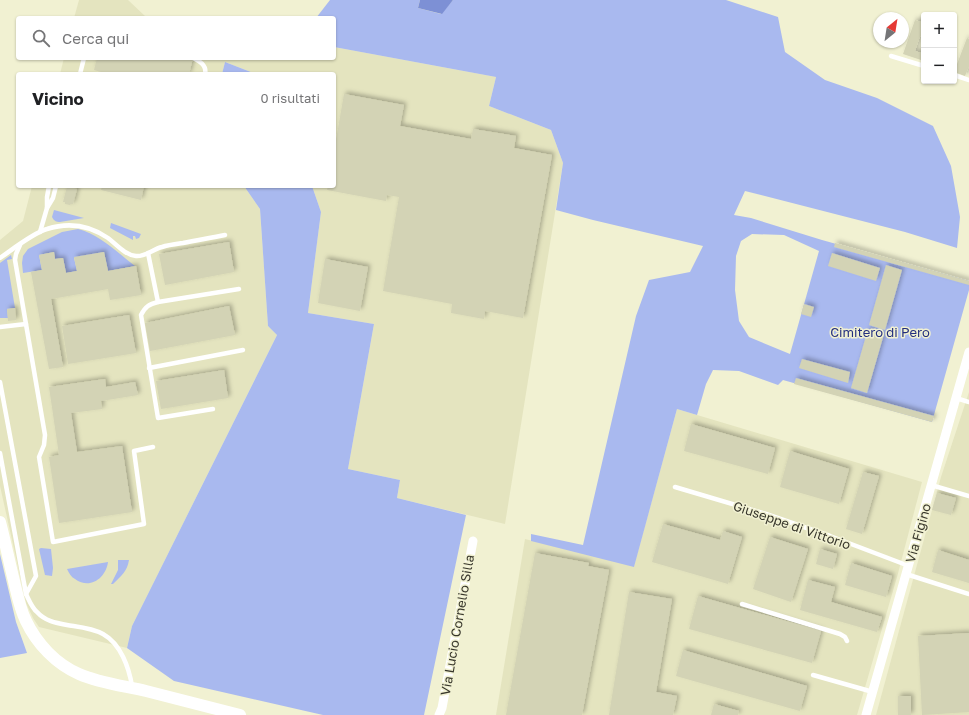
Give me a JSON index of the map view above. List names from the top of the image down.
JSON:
{
  "streets": {
    "street": ["Via Figino", "Via Lucio Cornelio Silla"],
    "lane": ["Giuseppe di Vittorio"]
  },
  "crossings": [
    ["Giuseppe di Vittorio", "Via Figino"]
  ],
  "parks": ["Cimitero di Pero"],
  "north": "top right",
  "page": {
    "map_buttons": ["+", "−"],
    "search": "Cerca qui",
    "heading": ["Vicino", "0 risultati"]
  }
}
